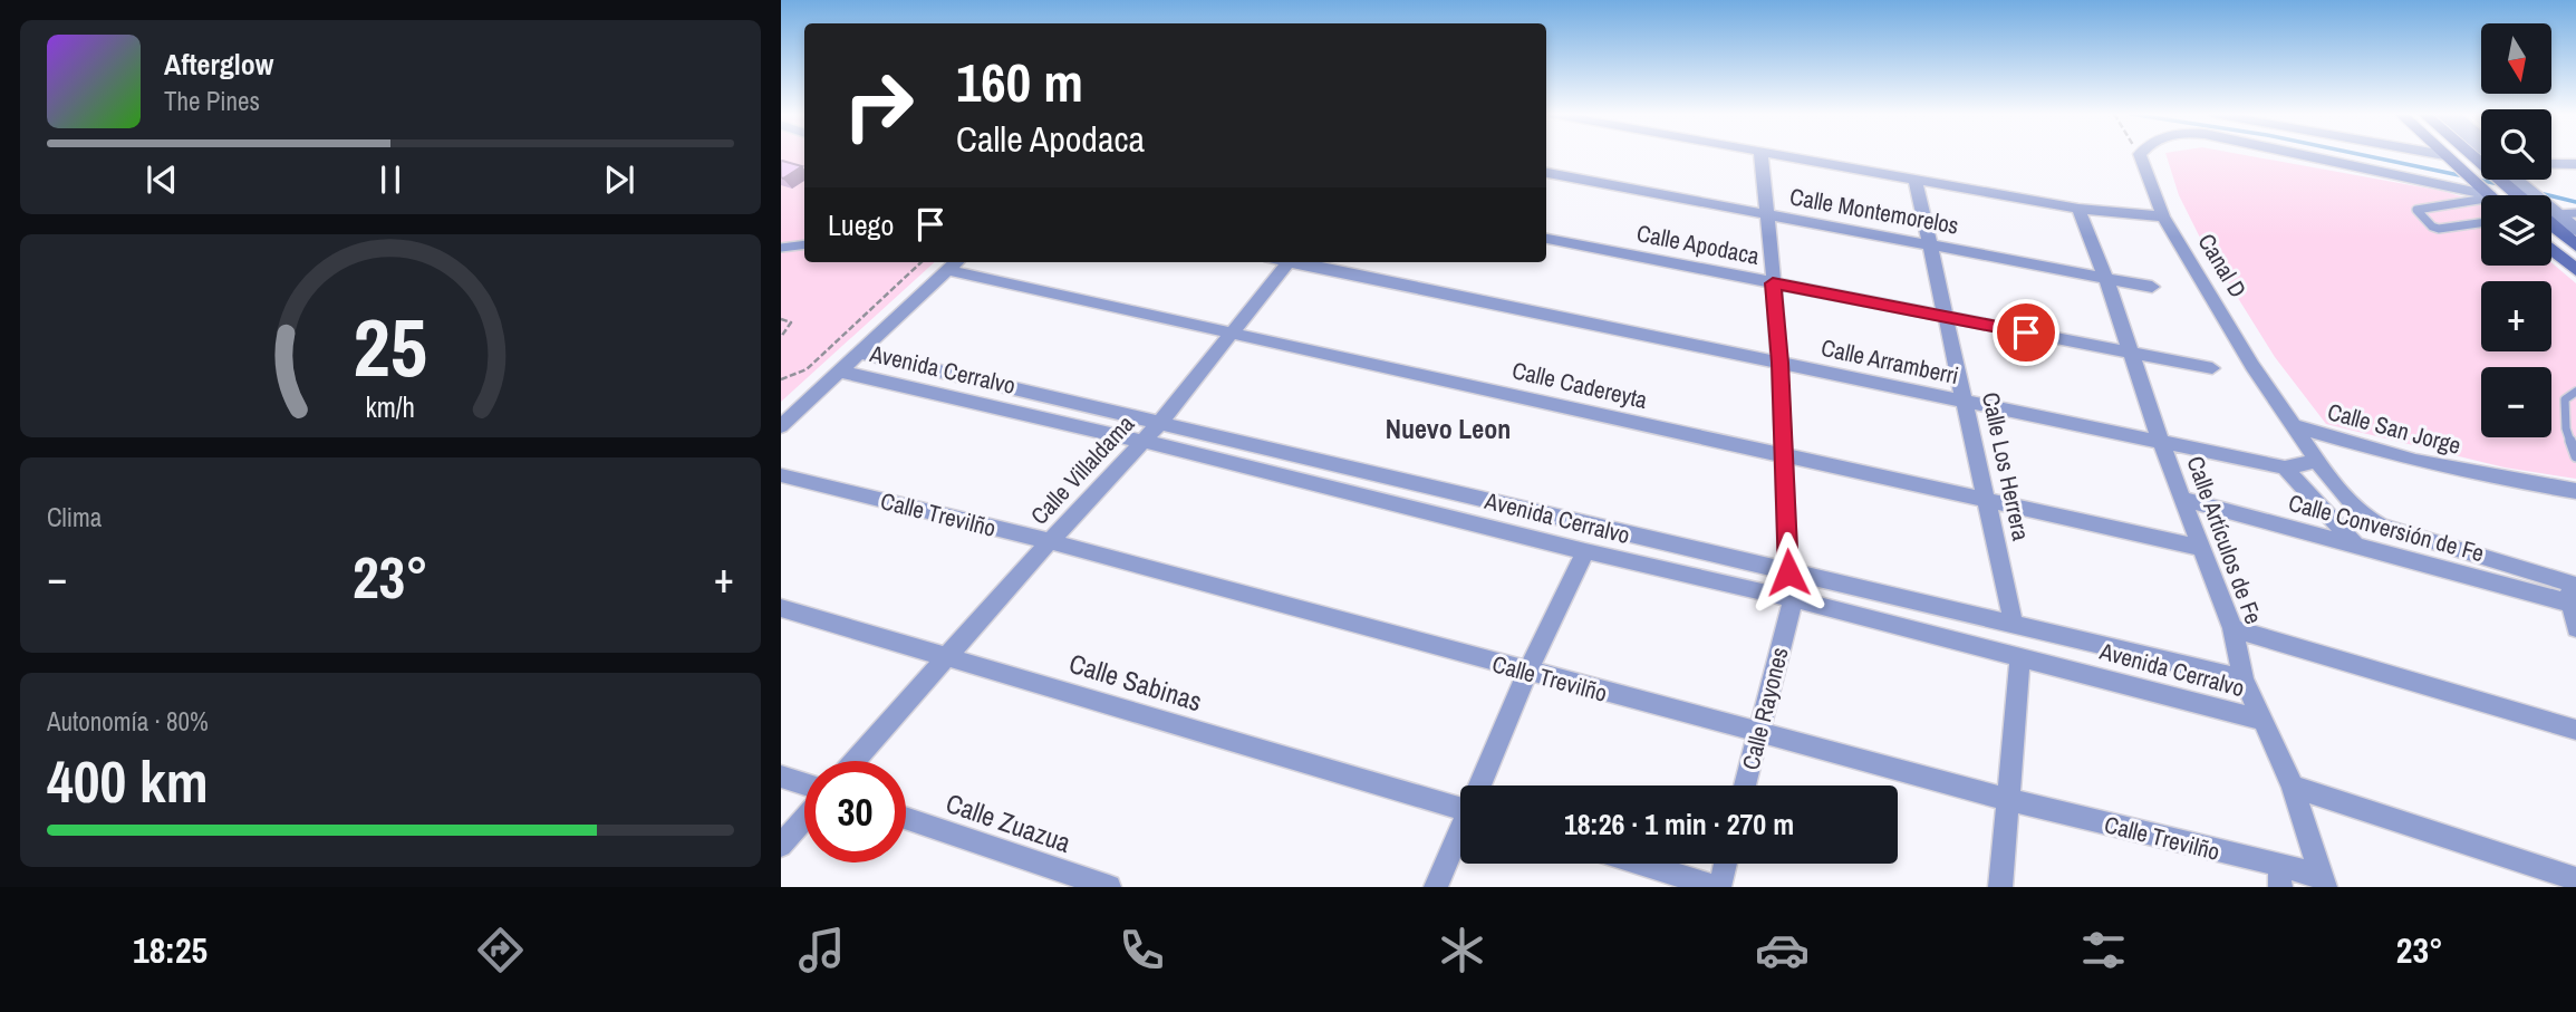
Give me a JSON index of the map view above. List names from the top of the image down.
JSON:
{
  "streets": {
    "street": [
      "Calle Montemorelos",
      "Calle Apodaca",
      "Canal D",
      "Calle Arramberri",
      "Avenida Cerralvo",
      "Calle Cadereyta",
      "Calle San Jorge",
      "Calle Los Herrera",
      "Calle Villaldama",
      "Calle Trevilño",
      "Calle Conversión de Fe",
      "Calle Artículos de Fe",
      "Calle Sabinas",
      "Calle Rayones",
      "Calle Zuazua"
    ]
  },
  "crossings": [
    ["Calle Montemorelos", "Calle Los Herrera"],
    ["Calle Montemorelos", "Calle Artículos de Fe"],
    ["Calle Montemorelos", "Calle Rayones"],
    ["Calle Apodaca", "Calle Los Herrera"],
    ["Calle Apodaca", "Calle Artículos de Fe"],
    ["Calle Apodaca", "Calle Rayones"],
    ["Canal D", "Calle Arramberri"],
    ["Canal D", "Calle San Jorge"],
    ["Canal D", "Calle Conversión de Fe"],
    ["Calle Arramberri", "Calle Los Herrera"],
    ["Calle Arramberri", "Calle Artículos de Fe"],
    ["Calle Arramberri", "Calle Rayones"],
    ["Avenida Cerralvo", "Calle Los Herrera"],
    ["Avenida Cerralvo", "Calle Villaldama"],
    ["Avenida Cerralvo", "Calle Artículos de Fe"],
    ["Avenida Cerralvo", "Calle Rayones"],
    ["Calle Cadereyta", "Calle Los Herrera"],
    ["Calle Cadereyta", "Calle Villaldama"],
    ["Calle Cadereyta", "Calle Artículos de Fe"],
    ["Calle Cadereyta", "Calle Rayones"],
    ["Calle Villaldama", "Calle Trevilño"],
    ["Calle Villaldama", "Calle Sabinas"],
    ["Calle Trevilño", "Calle Artículos de Fe"],
    ["Calle Trevilño", "Calle Rayones"],
    ["Calle Conversión de Fe", "Calle Artículos de Fe"]
  ],
  "districts": ["Nuevo Leon"],
  "north": "bottom",
  "page": {
    "map_buttons": ["+", "−"],
    "turn": ["160 m", "Calle Apodaca"],
    "song": ["Afterglow", "The Pines"],
    "then": "Luego",
    "tile": [
      "Clima",
      ["Autonomía · 80%", "400 km"]
    ],
    "heat": ["−", "23°", "+"],
    "limit": "30",
    "trip": "18:26 · 1 min · 270 m",
    "tabs": ["18:25", "23°"],
    "gauge": ["25", "km/h"]
  }
}
